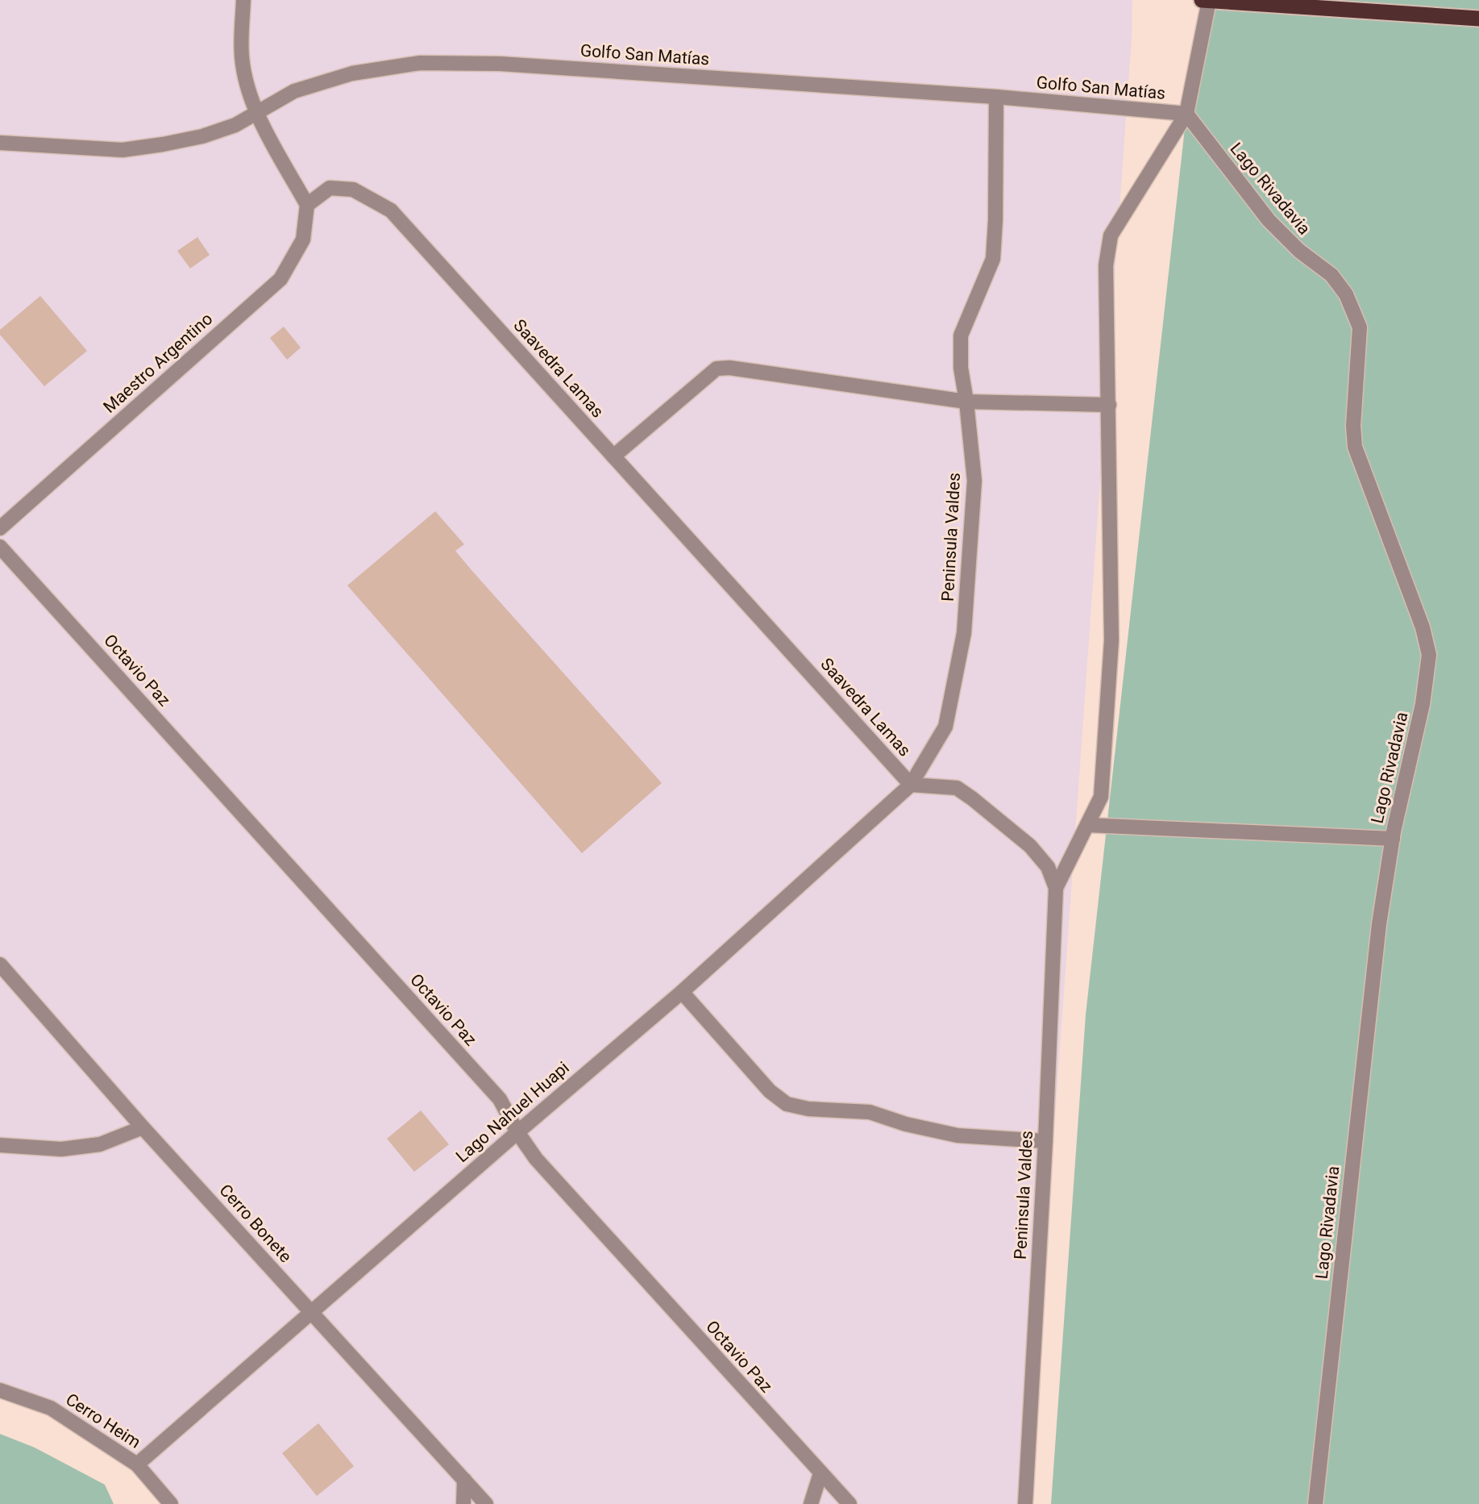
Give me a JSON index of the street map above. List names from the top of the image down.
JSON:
{
  "streets": {
    "street": [
      "Golfo San Matías",
      "Lago Rivadavia",
      "Maestro Argentino",
      "Saavedra Lamas",
      "Peninsula Valdes",
      "Octavio Paz",
      "Lago Nahuel Huapi",
      "Cerro Bonete",
      "Cerro Heim"
    ]
  },
  "crossings": [
    ["Golfo San Matías", "Lago Rivadavia"],
    ["Golfo San Matías", "Peninsula Valdes"],
    ["Lago Rivadavia", "Peninsula Valdes"],
    ["Maestro Argentino", "Saavedra Lamas"],
    ["Saavedra Lamas", "Peninsula Valdes"],
    ["Saavedra Lamas", "Lago Nahuel Huapi"],
    ["Peninsula Valdes", "Lago Nahuel Huapi"],
    ["Octavio Paz", "Lago Nahuel Huapi"],
    ["Lago Nahuel Huapi", "Cerro Bonete"],
    ["Lago Nahuel Huapi", "Cerro Heim"]
  ]
}
